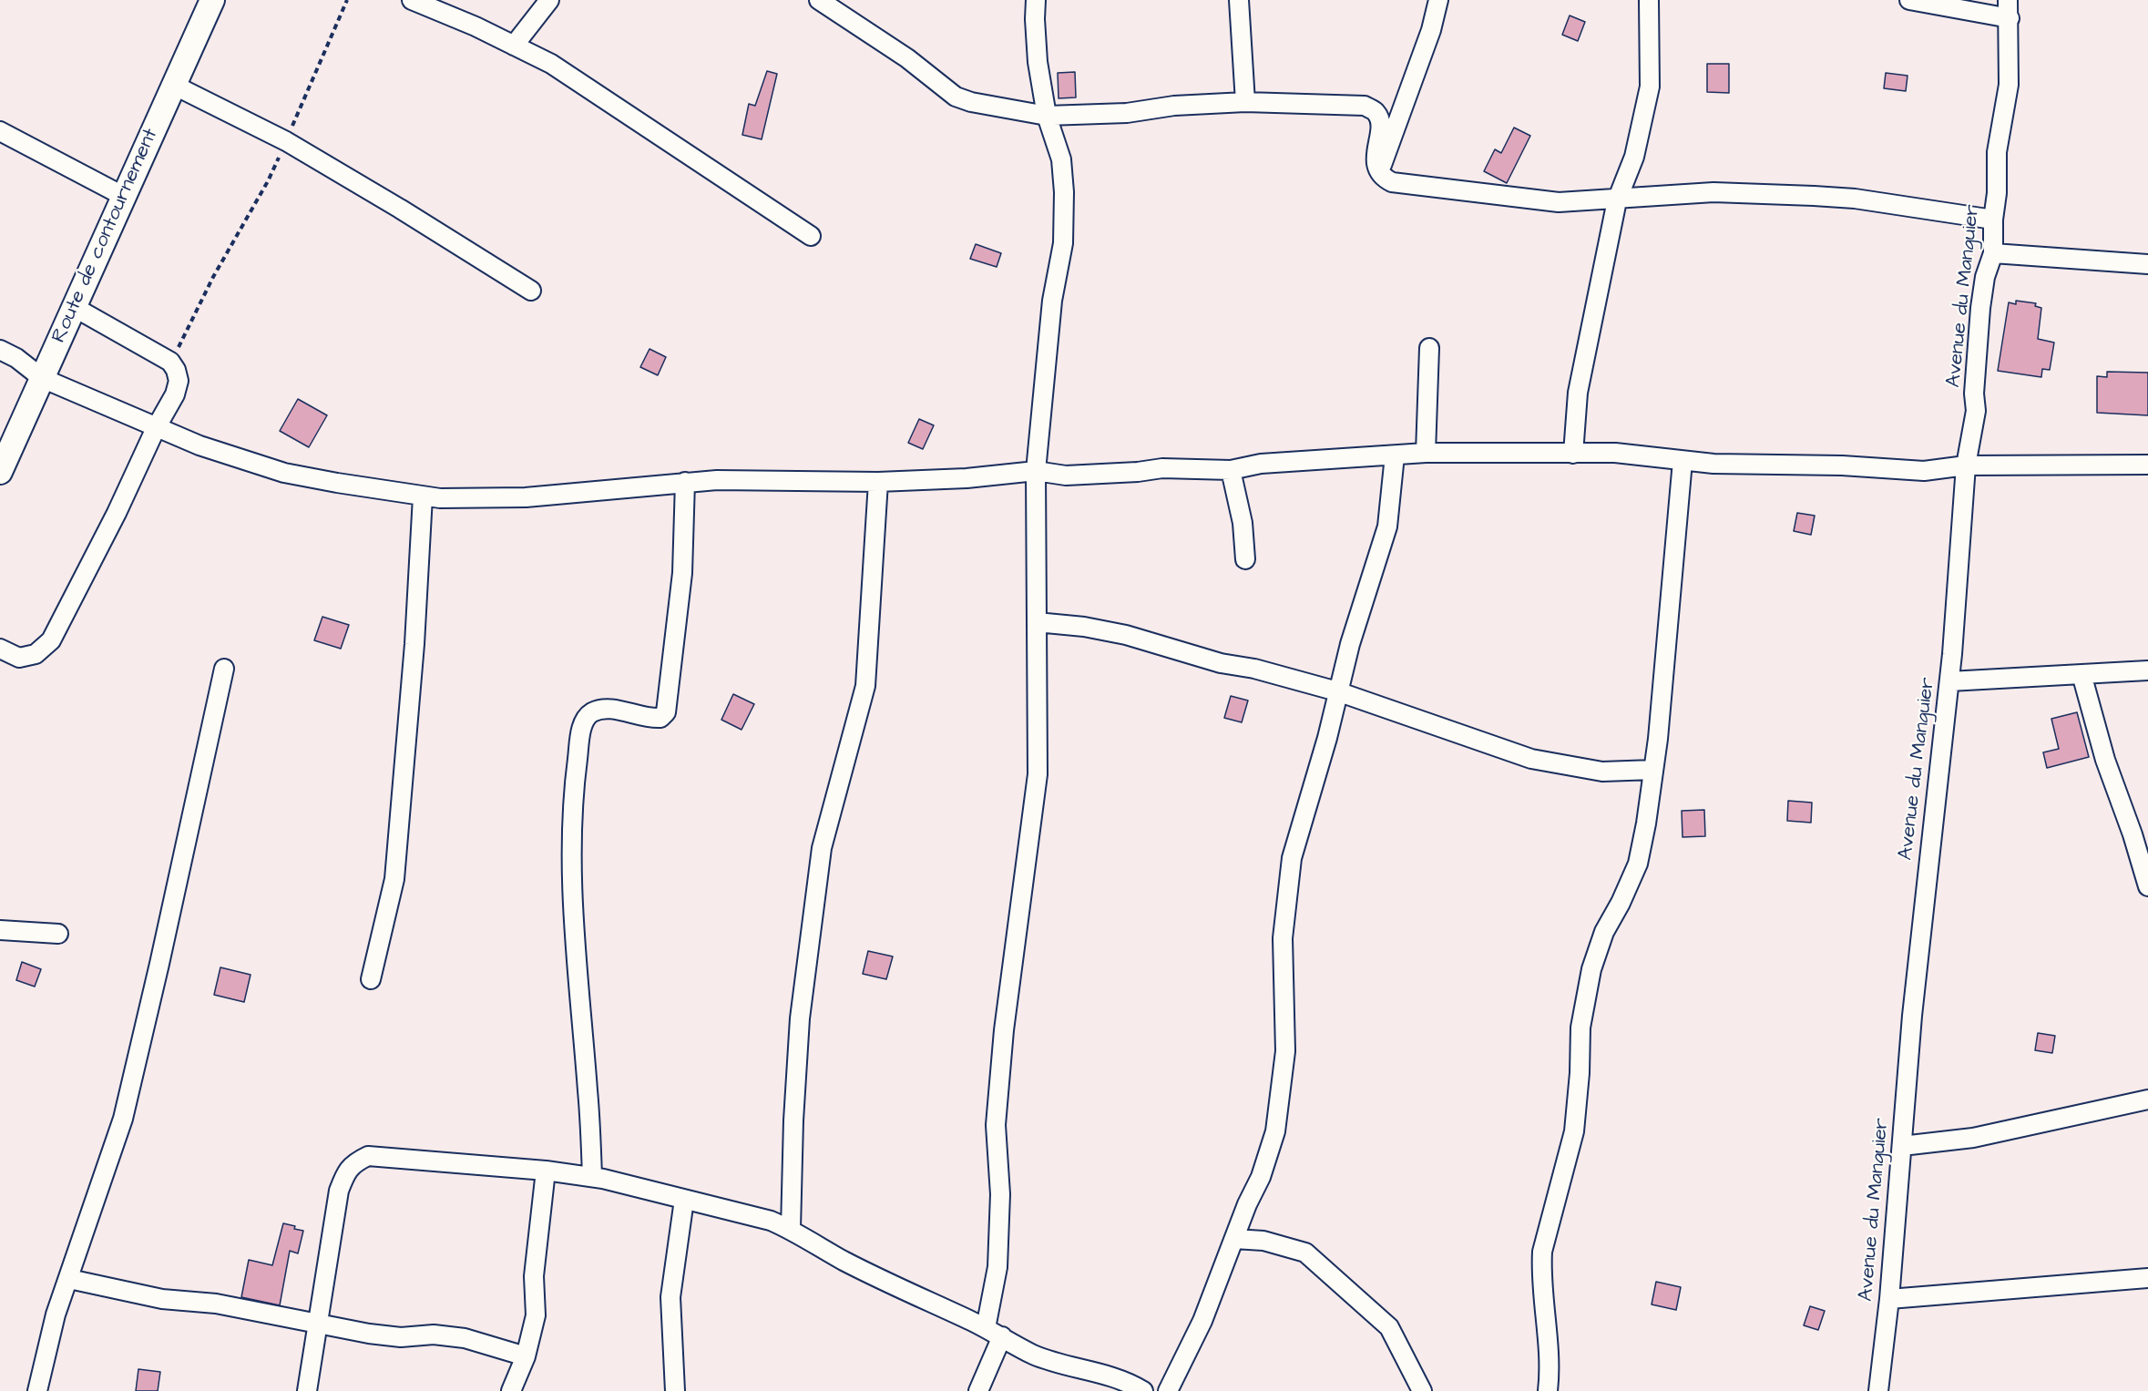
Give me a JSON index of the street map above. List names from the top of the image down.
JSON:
{
  "streets": {
    "street": ["Route de contournement", "Avenue du Manguier"]
  }
}
